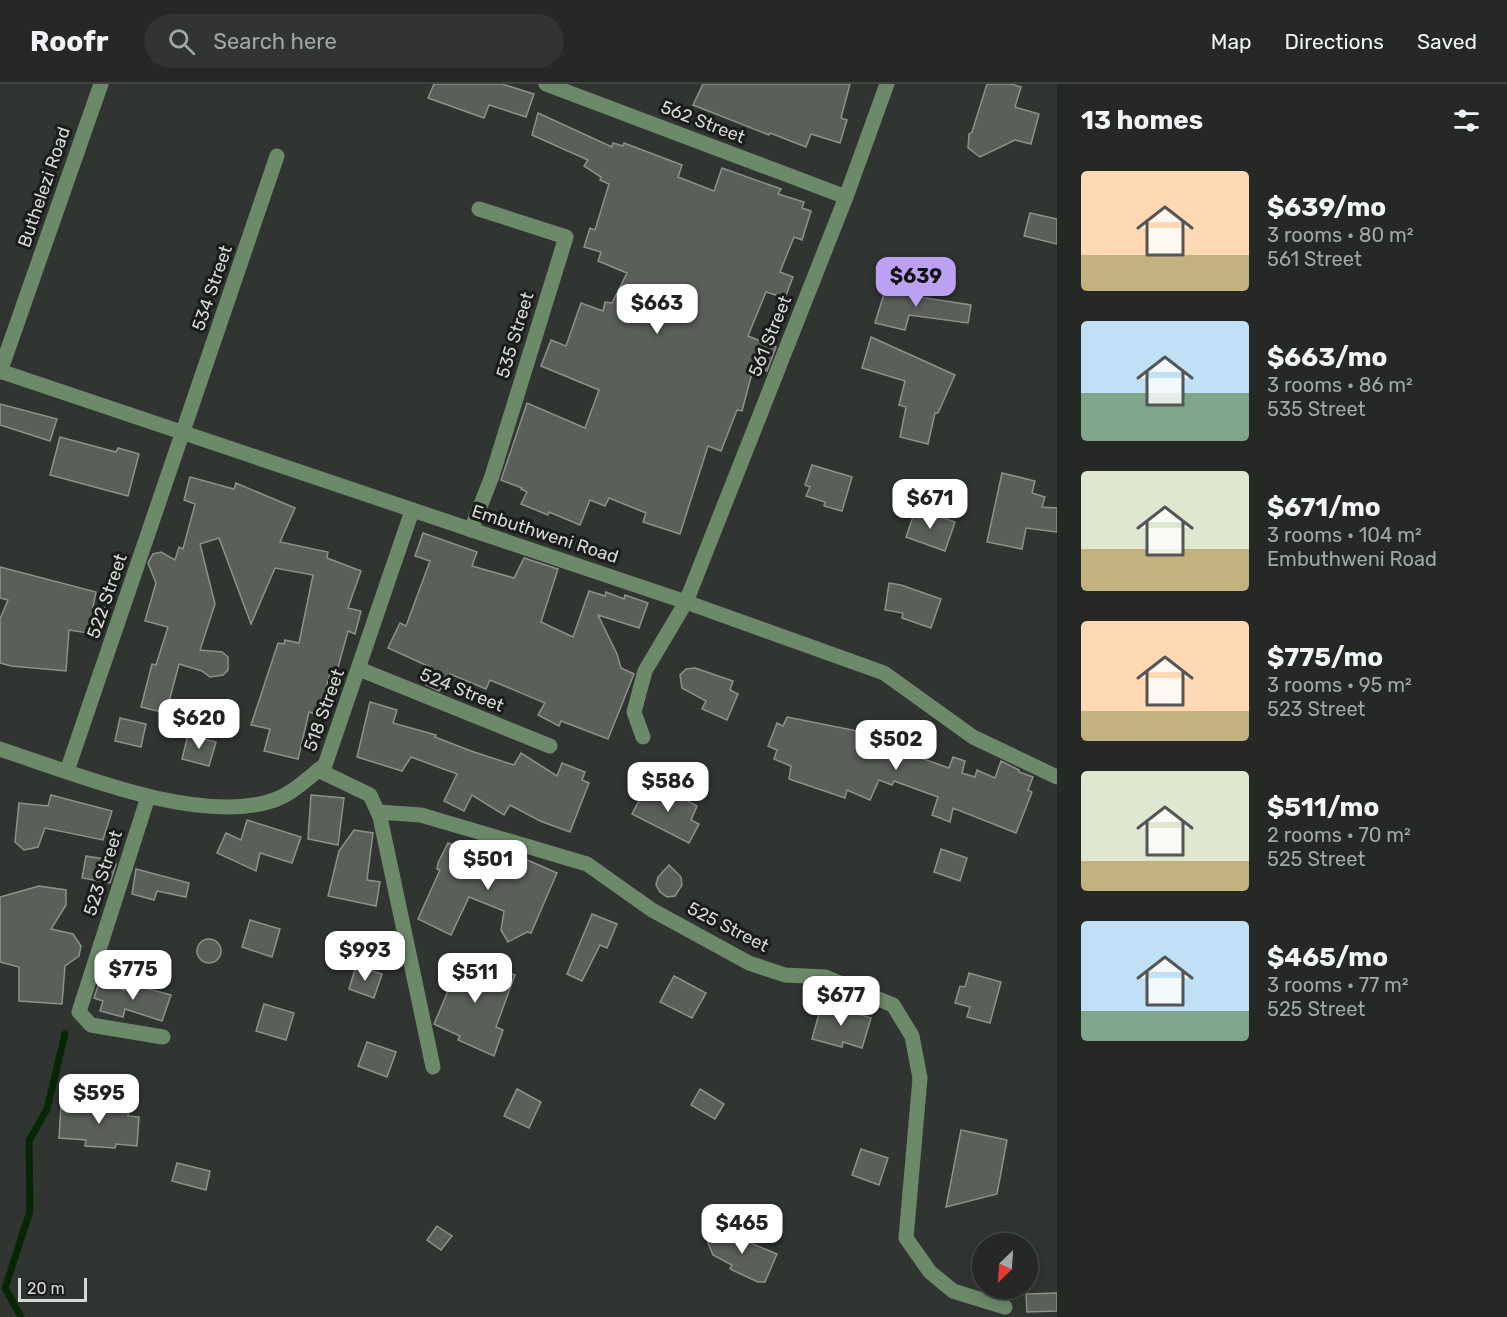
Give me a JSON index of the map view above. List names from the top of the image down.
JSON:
{
  "streets": {
    "street": [
      "562 Street",
      "Buthelezi Road",
      "534 Street",
      "535 Street",
      "561 Street",
      "Embuthweni Road",
      "522 Street",
      "524 Street",
      "518 Street",
      "523 Street",
      "525 Street"
    ]
  },
  "crossings": [
    ["562 Street", "561 Street"],
    ["Buthelezi Road", "Embuthweni Road"],
    ["534 Street", "Embuthweni Road"],
    ["534 Street", "522 Street"],
    ["535 Street", "Embuthweni Road"],
    ["561 Street", "Embuthweni Road"],
    ["Embuthweni Road", "522 Street"],
    ["Embuthweni Road", "518 Street"],
    ["522 Street", "518 Street"],
    ["524 Street", "518 Street"],
    ["518 Street", "523 Street"]
  ],
  "scale_bar": "20 m",
  "north": "bottom left",
  "page": {
    "header": "Roofr",
    "search": "Search here",
    "nav": ["Map", "Directions", "Saved"],
    "heading": "13 homes",
    "list": [
      {
        "name": "$639/mo",
        "note": "3 rooms · 80 m² · 561 Street"
      },
      {
        "name": "$663/mo",
        "note": "3 rooms · 86 m² · 535 Street"
      },
      {
        "name": "$671/mo",
        "note": "3 rooms · 104 m² · Embuthweni Road"
      },
      {
        "name": "$775/mo",
        "note": "3 rooms · 95 m² · 523 Street"
      },
      {
        "name": "$511/mo",
        "note": "2 rooms · 70 m² · 525 Street"
      },
      {
        "name": "$465/mo",
        "note": "3 rooms · 77 m² · 525 Street"
      }
    ],
    "price": [
      "$639",
      "$663",
      "$671",
      "$620",
      "$502",
      "$586",
      "$501",
      "$993",
      "$775",
      "$511",
      "$677",
      "$595",
      "$465"
    ],
    "scale": "20 m"
  }
}
